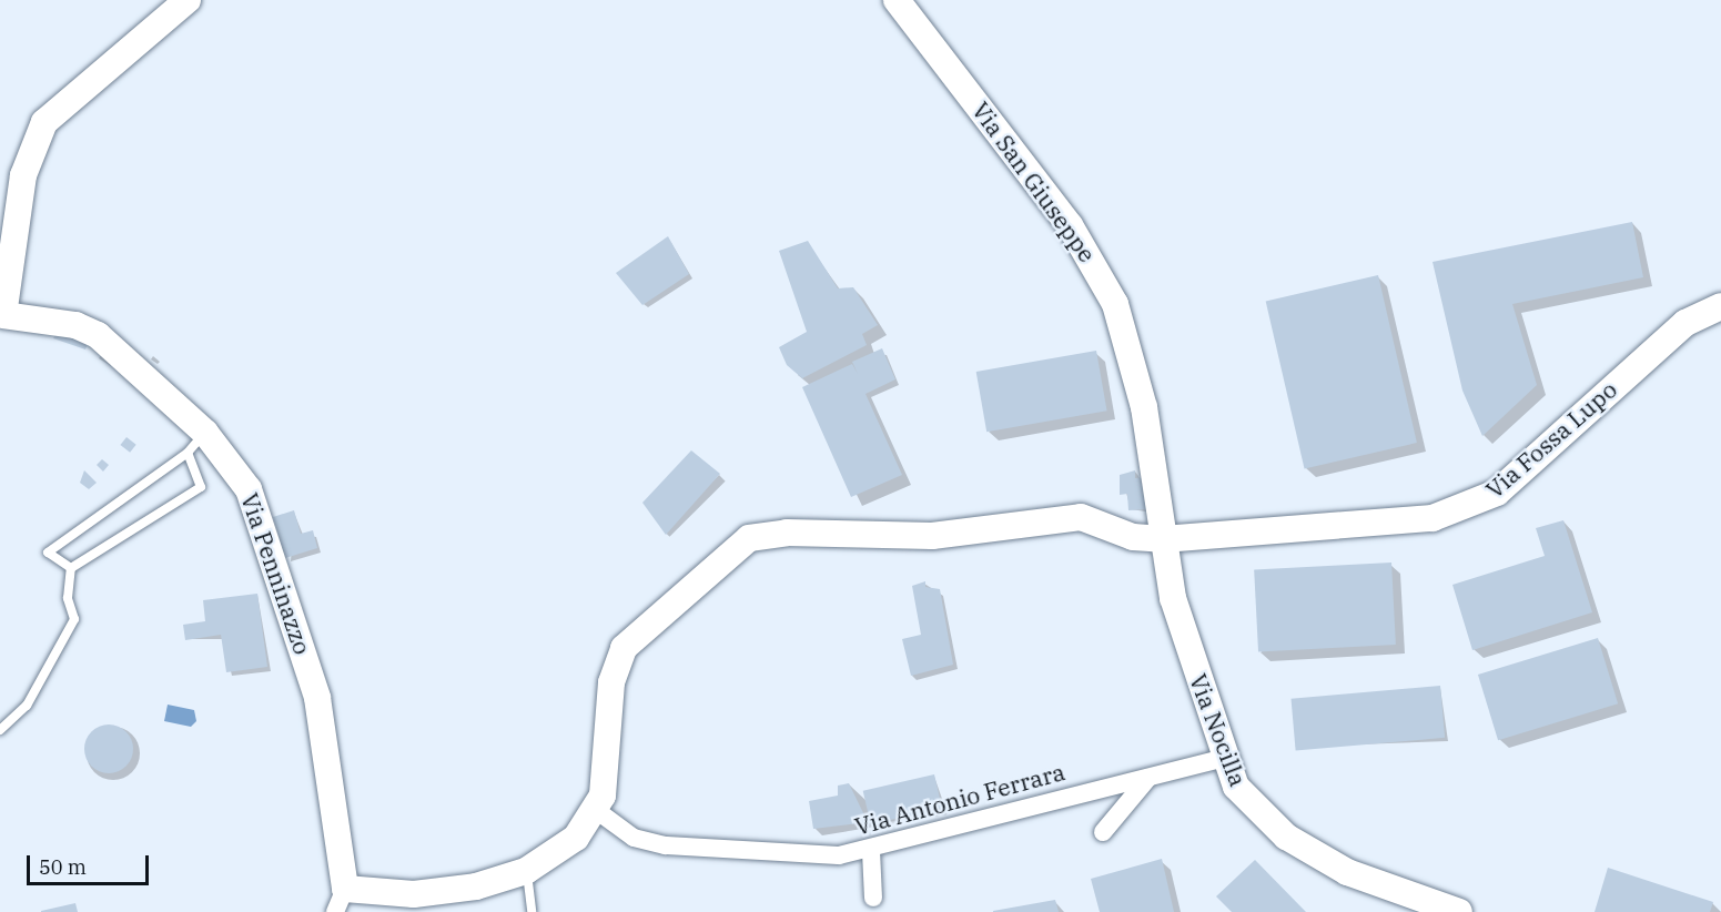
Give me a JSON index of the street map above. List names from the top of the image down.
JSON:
{
  "streets": {
    "street": [
      "Via San Giuseppe",
      "Via Fossa Lupo",
      "Via Penninazzo",
      "Via Nocilla",
      "Via Antonio Ferrara"
    ]
  },
  "crossings": [
    ["Via San Giuseppe", "Via Fossa Lupo"],
    ["Via San Giuseppe", "Via Nocilla"],
    ["Via Fossa Lupo", "Via Nocilla"],
    ["Via Fossa Lupo", "Via Antonio Ferrara"],
    ["Via Nocilla", "Via Antonio Ferrara"]
  ],
  "scale_bar": "50 m"
}
